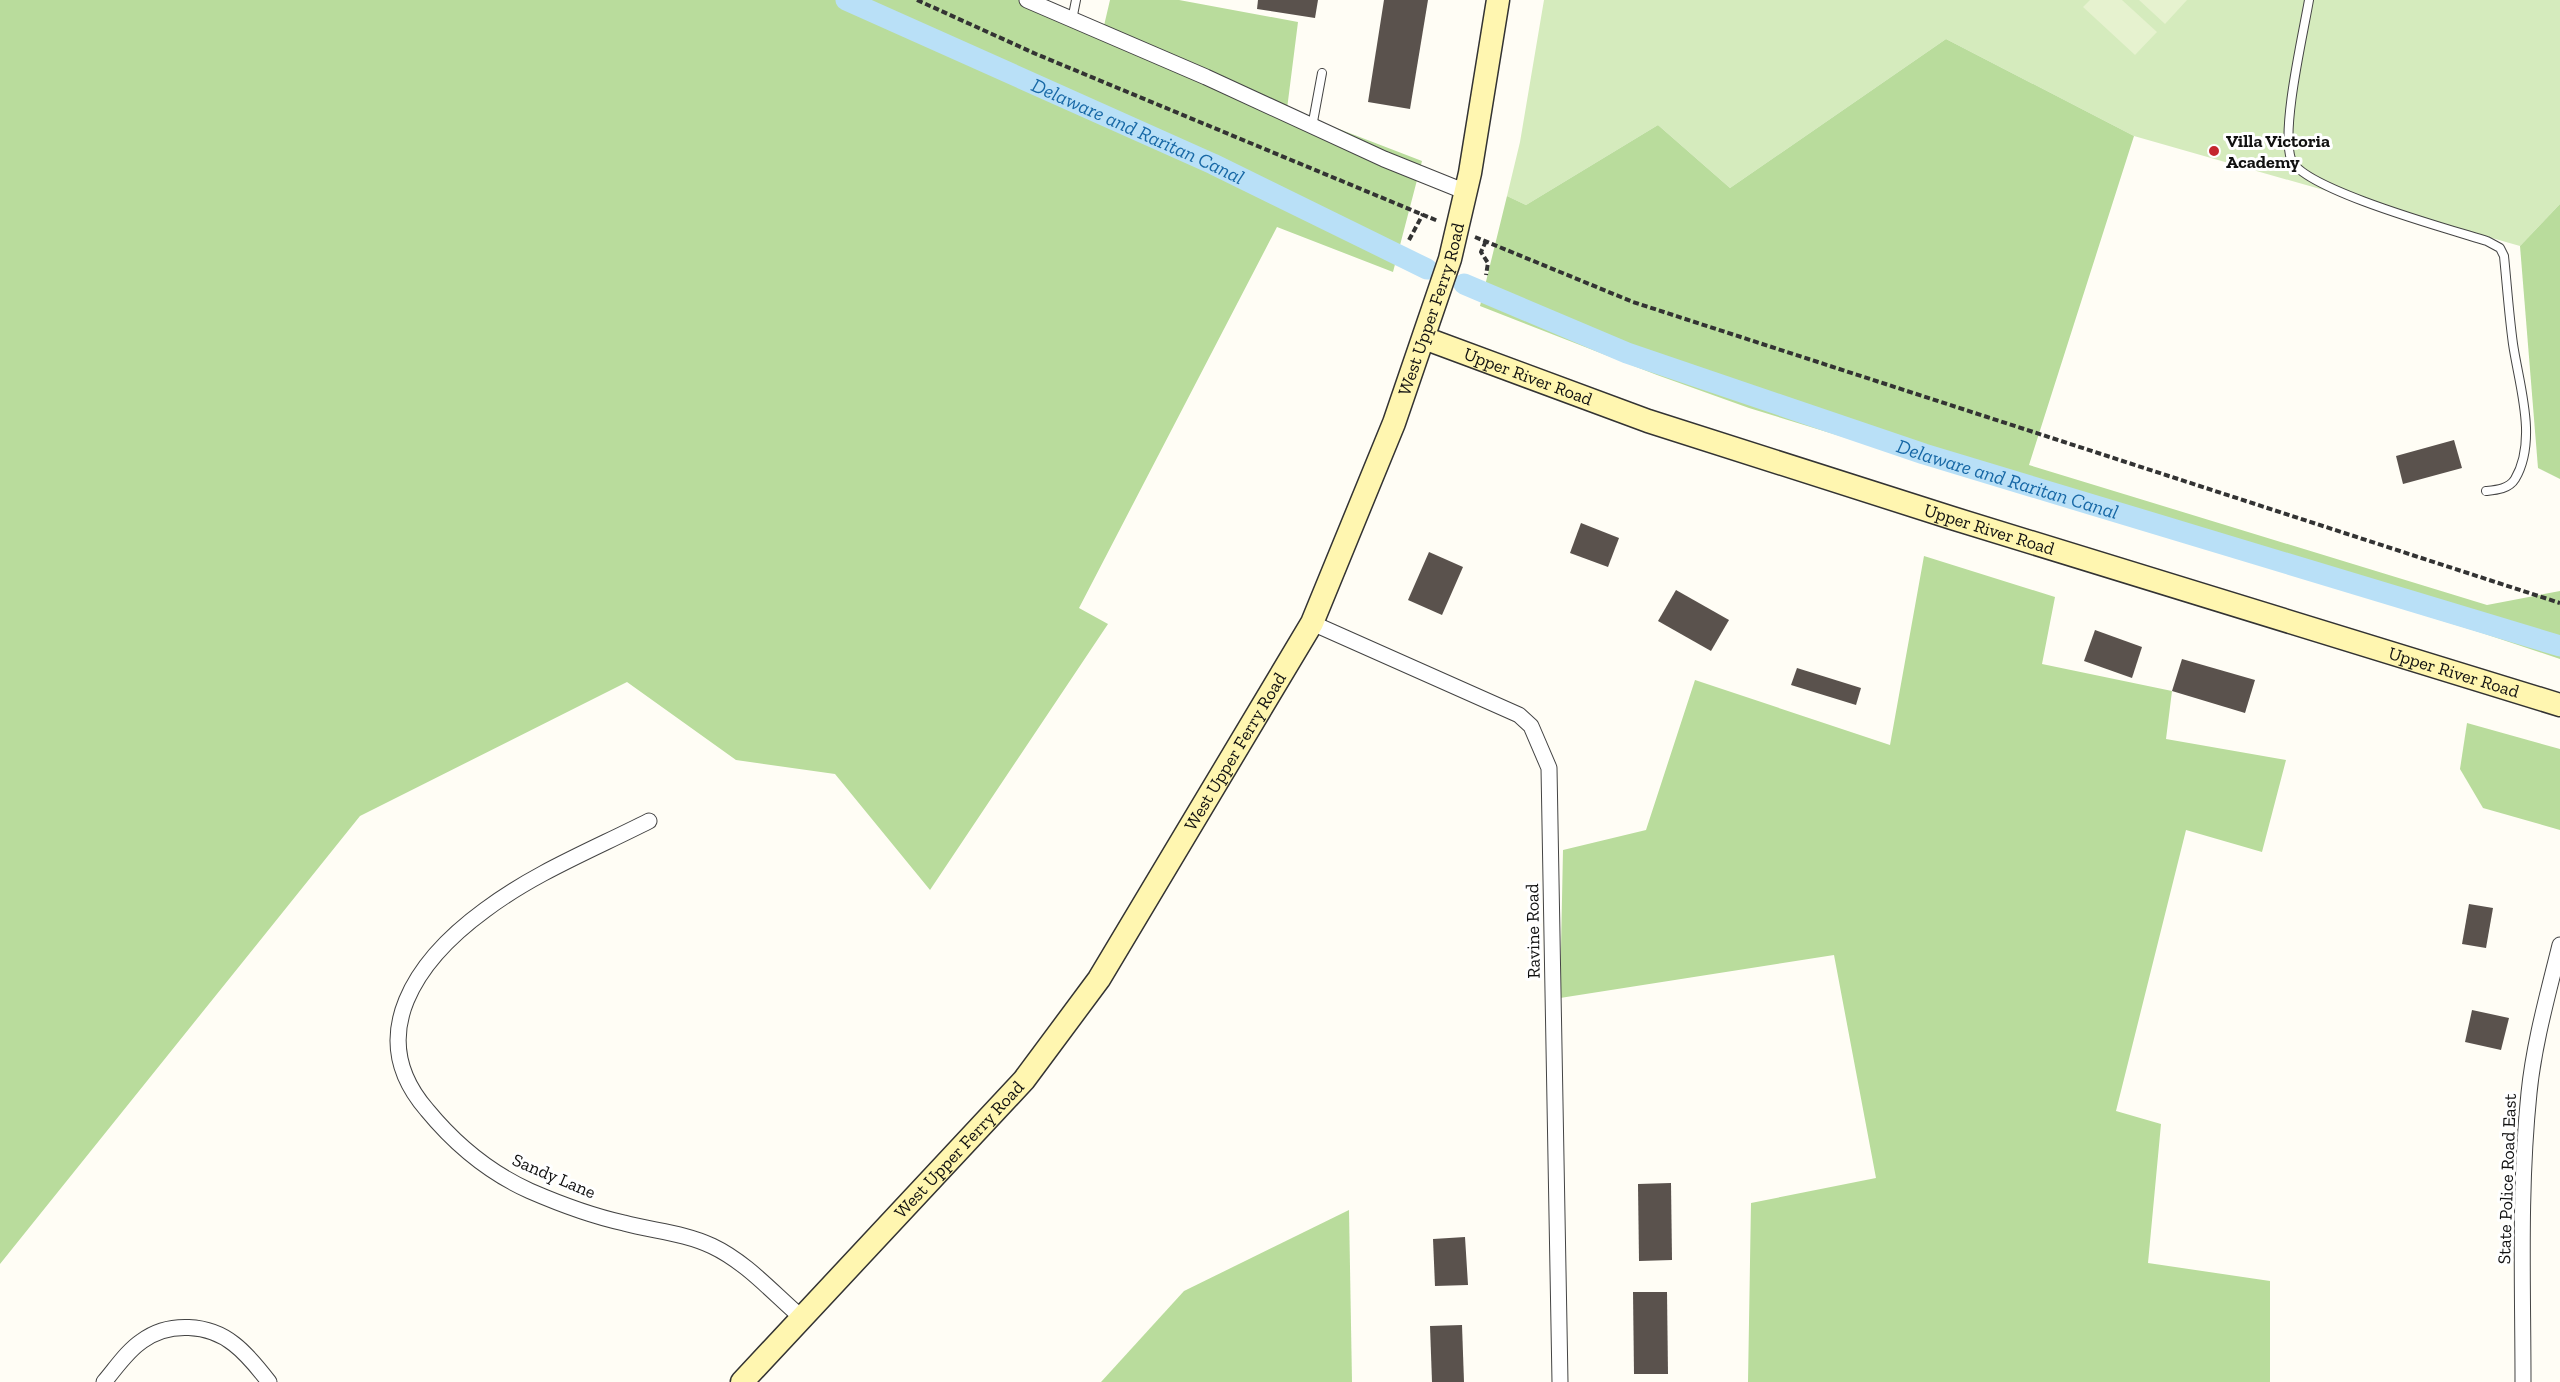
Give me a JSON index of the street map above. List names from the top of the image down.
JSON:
{
  "streets": {
    "main road": ["West Upper Ferry Road", "Upper River Road"],
    "street": ["Ravine Road", "Sandy Lane", "State Police Road East"]
  },
  "crossings": [
    ["West Upper Ferry Road", "Upper River Road"],
    ["West Upper Ferry Road", "Ravine Road"],
    ["West Upper Ferry Road", "Sandy Lane"]
  ],
  "water": ["Delaware and Raritan Canal"],
  "places": ["Villa Victoria Academy"]
}
